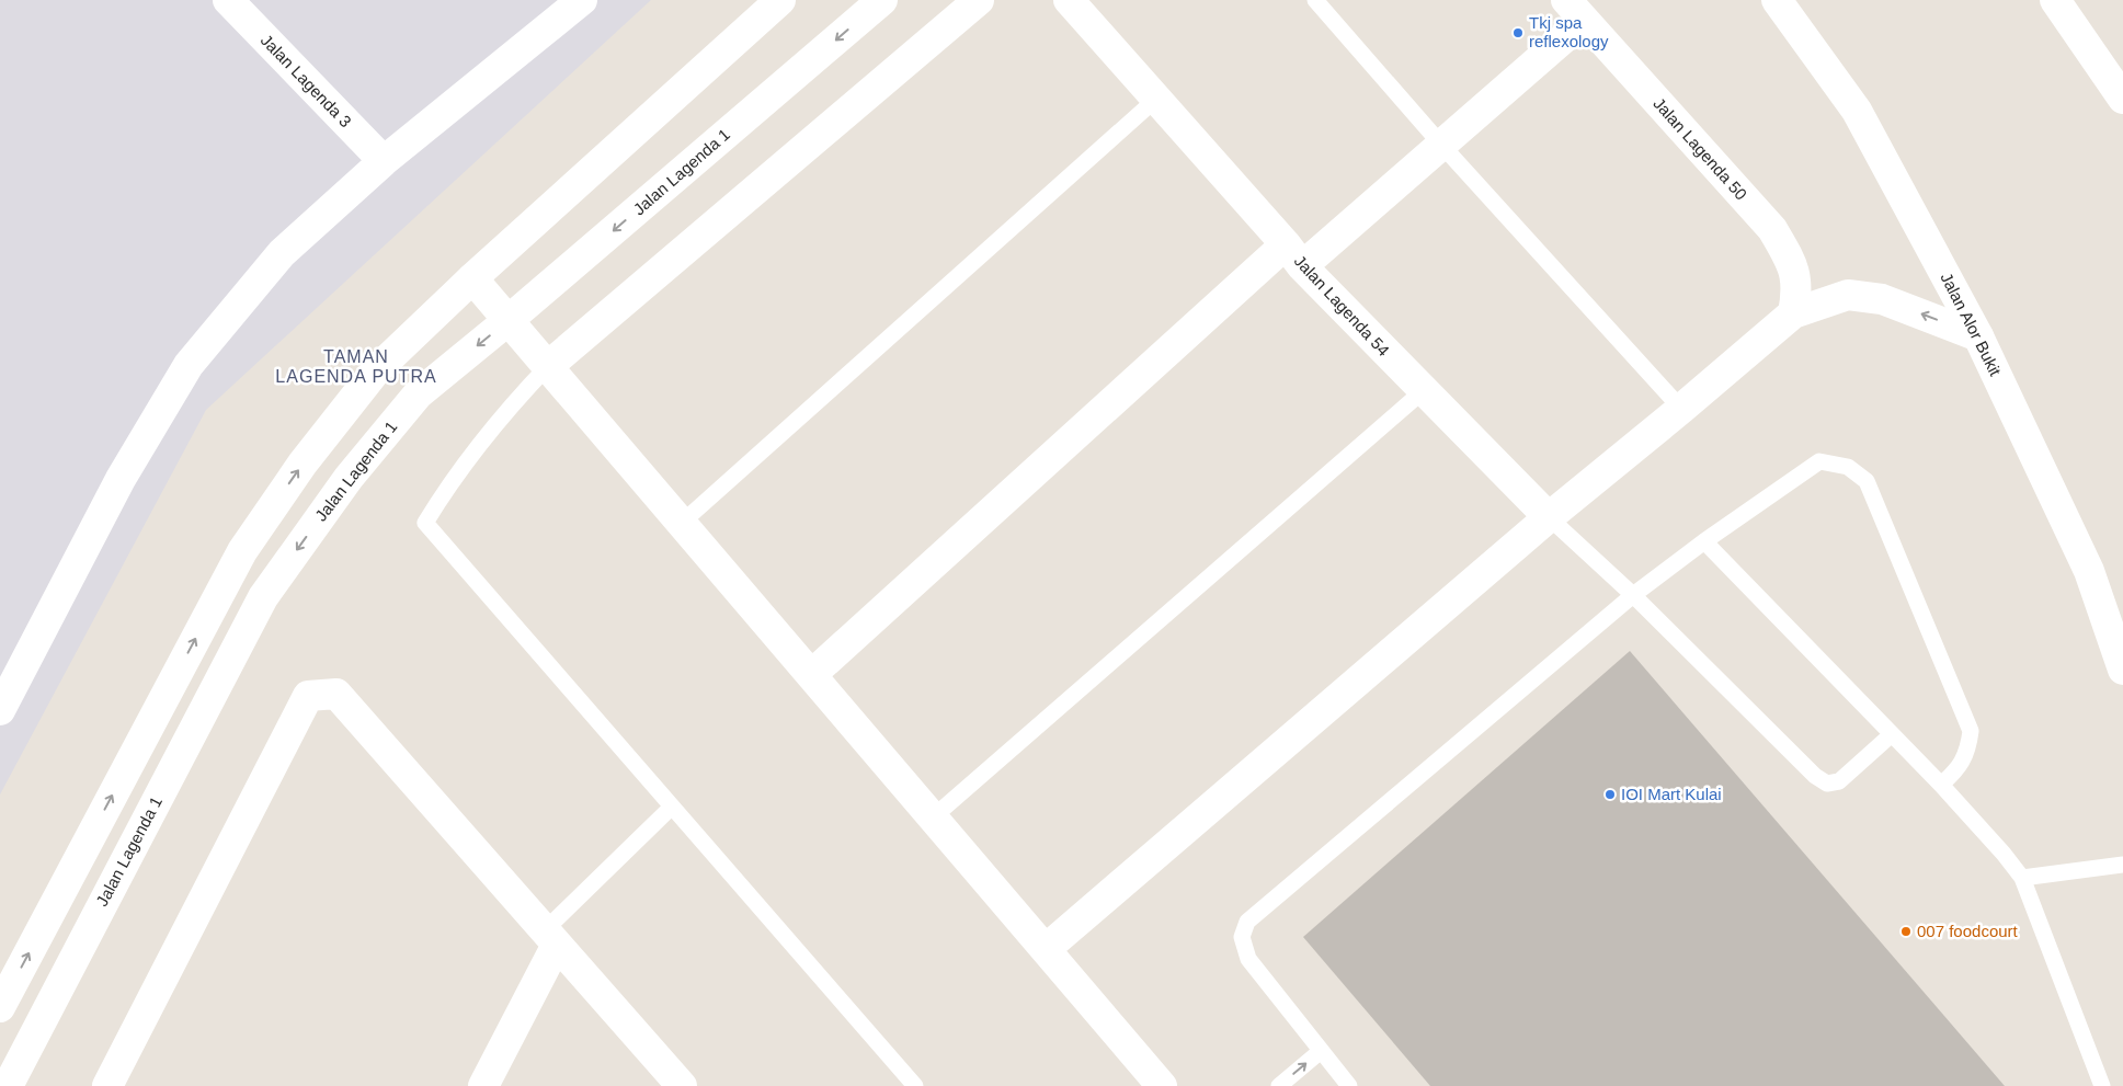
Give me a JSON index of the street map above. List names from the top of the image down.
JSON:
{
  "streets": {
    "street": [
      "Jalan Lagenda 3",
      "Jalan Lagenda 50",
      "Jalan Lagenda 1",
      "Jalan Lagenda 54",
      "Jalan Alor Bukit"
    ]
  },
  "districts": ["TAMAN LAGENDA PUTRA"],
  "places": ["Tkj spa reflexology", "IOI Mart Kulai", "007 foodcourt"]
}
